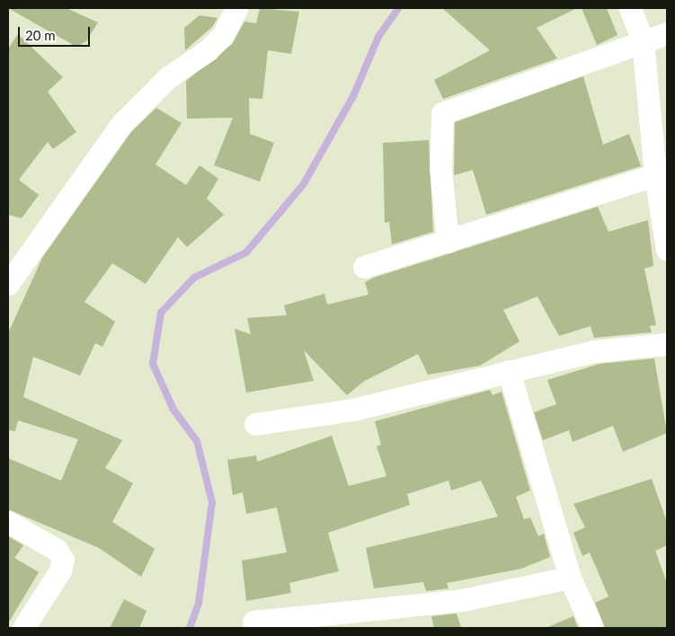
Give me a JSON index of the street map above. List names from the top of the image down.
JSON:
{
  "scale_bar": "20 m"
}
